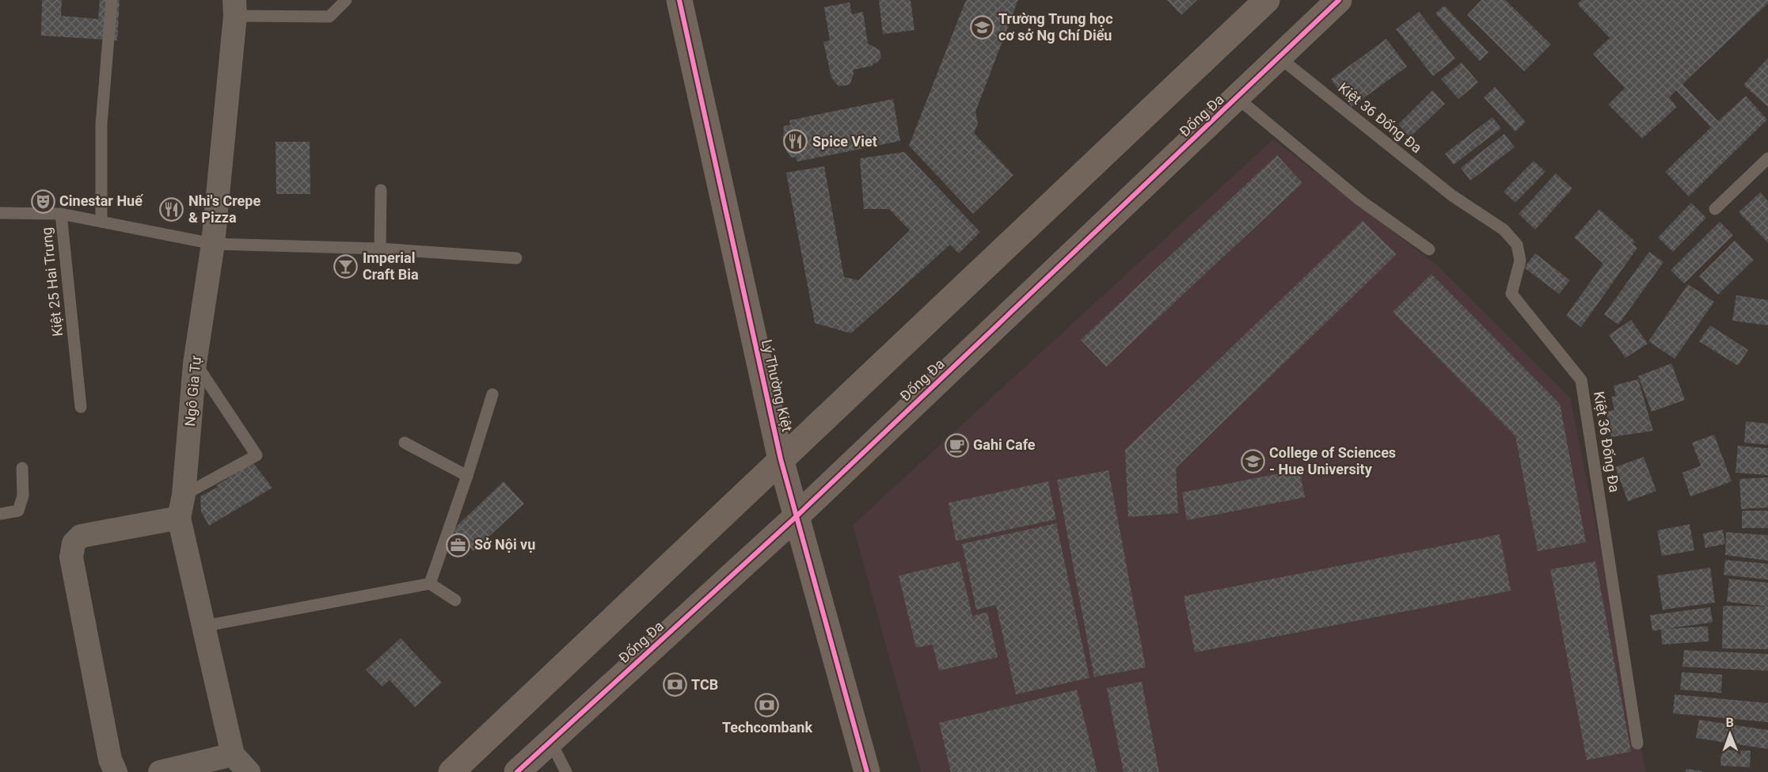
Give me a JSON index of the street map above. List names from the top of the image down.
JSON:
{
  "streets": {
    "street": ["Đống Đa", "Lý Thường Kiệt", "Ngô Gia Tự"],
    "lane": ["Kiệt 36 Đống Đa", "Kiệt 25 Hai Trưng"]
  },
  "crossings": [
    ["Đống Đa", "Kiệt 36 Đống Đa"],
    ["Đống Đa", "Lý Thường Kiệt"]
  ],
  "places": {
    "school or university": ["Trường Trung học cơ sở Ng Chí Diểu", "College of Sciences - Hue University"],
    "restaurant": ["Spice Viet", "Nhi's Crepe & Pizza"],
    "theatre": ["Cinestar Huế"],
    "bar": ["Imperial Craft Bia"],
    "cafe": ["Gahi Cafe"],
    "office": ["Sở Nội vụ"],
    "bank": ["TCB", "Techcombank"]
  },
  "north": "top"
}
